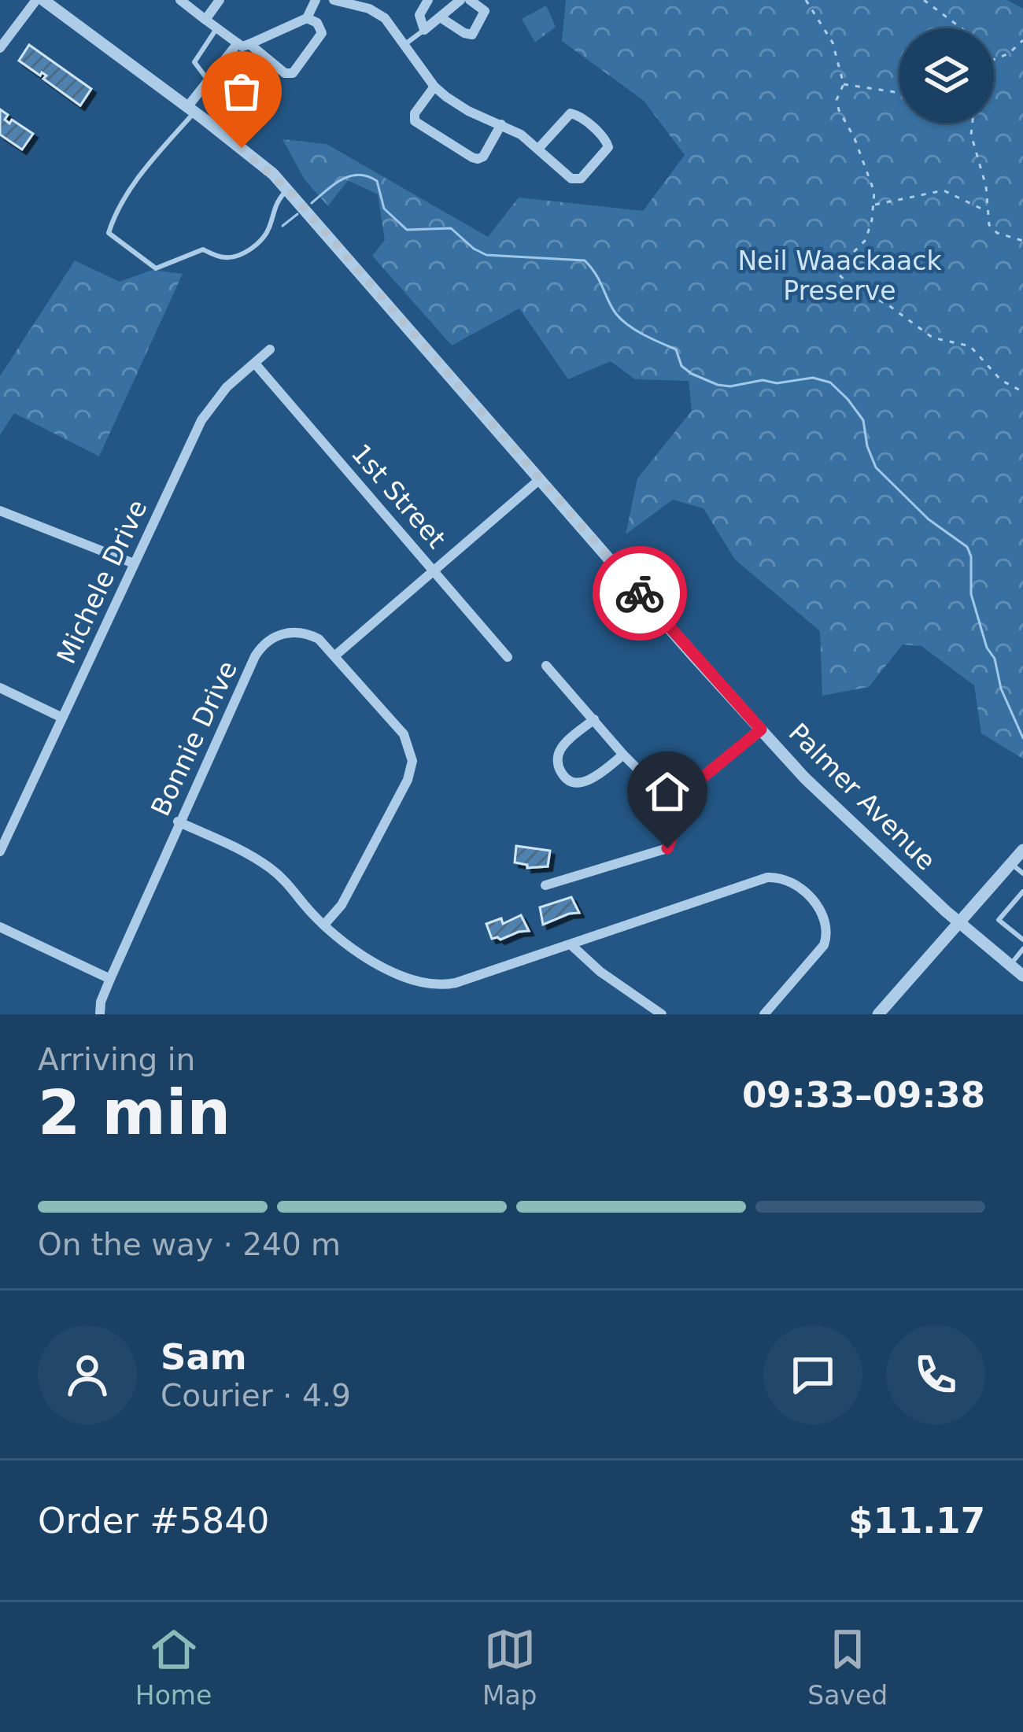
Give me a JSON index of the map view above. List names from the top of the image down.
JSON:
{
  "streets": {
    "street": [
      "1st Street",
      "Michele Drive",
      "Bonnie Drive",
      "Palmer Avenue"
    ]
  },
  "crossings": [
    ["1st Street", "Michele Drive"]
  ],
  "parks": ["Neil Waackaack Preserve"],
  "page": {
    "heading": ["2 min", "Arriving in", "09:33–09:38"],
    "panel": [
      "Sam",
      "Courier · 4.9",
      "Order #5840",
      "$11.17"
    ],
    "bar": "On the way · 240 m",
    "tabs": ["Home", "Map", "Saved"]
  }
}
